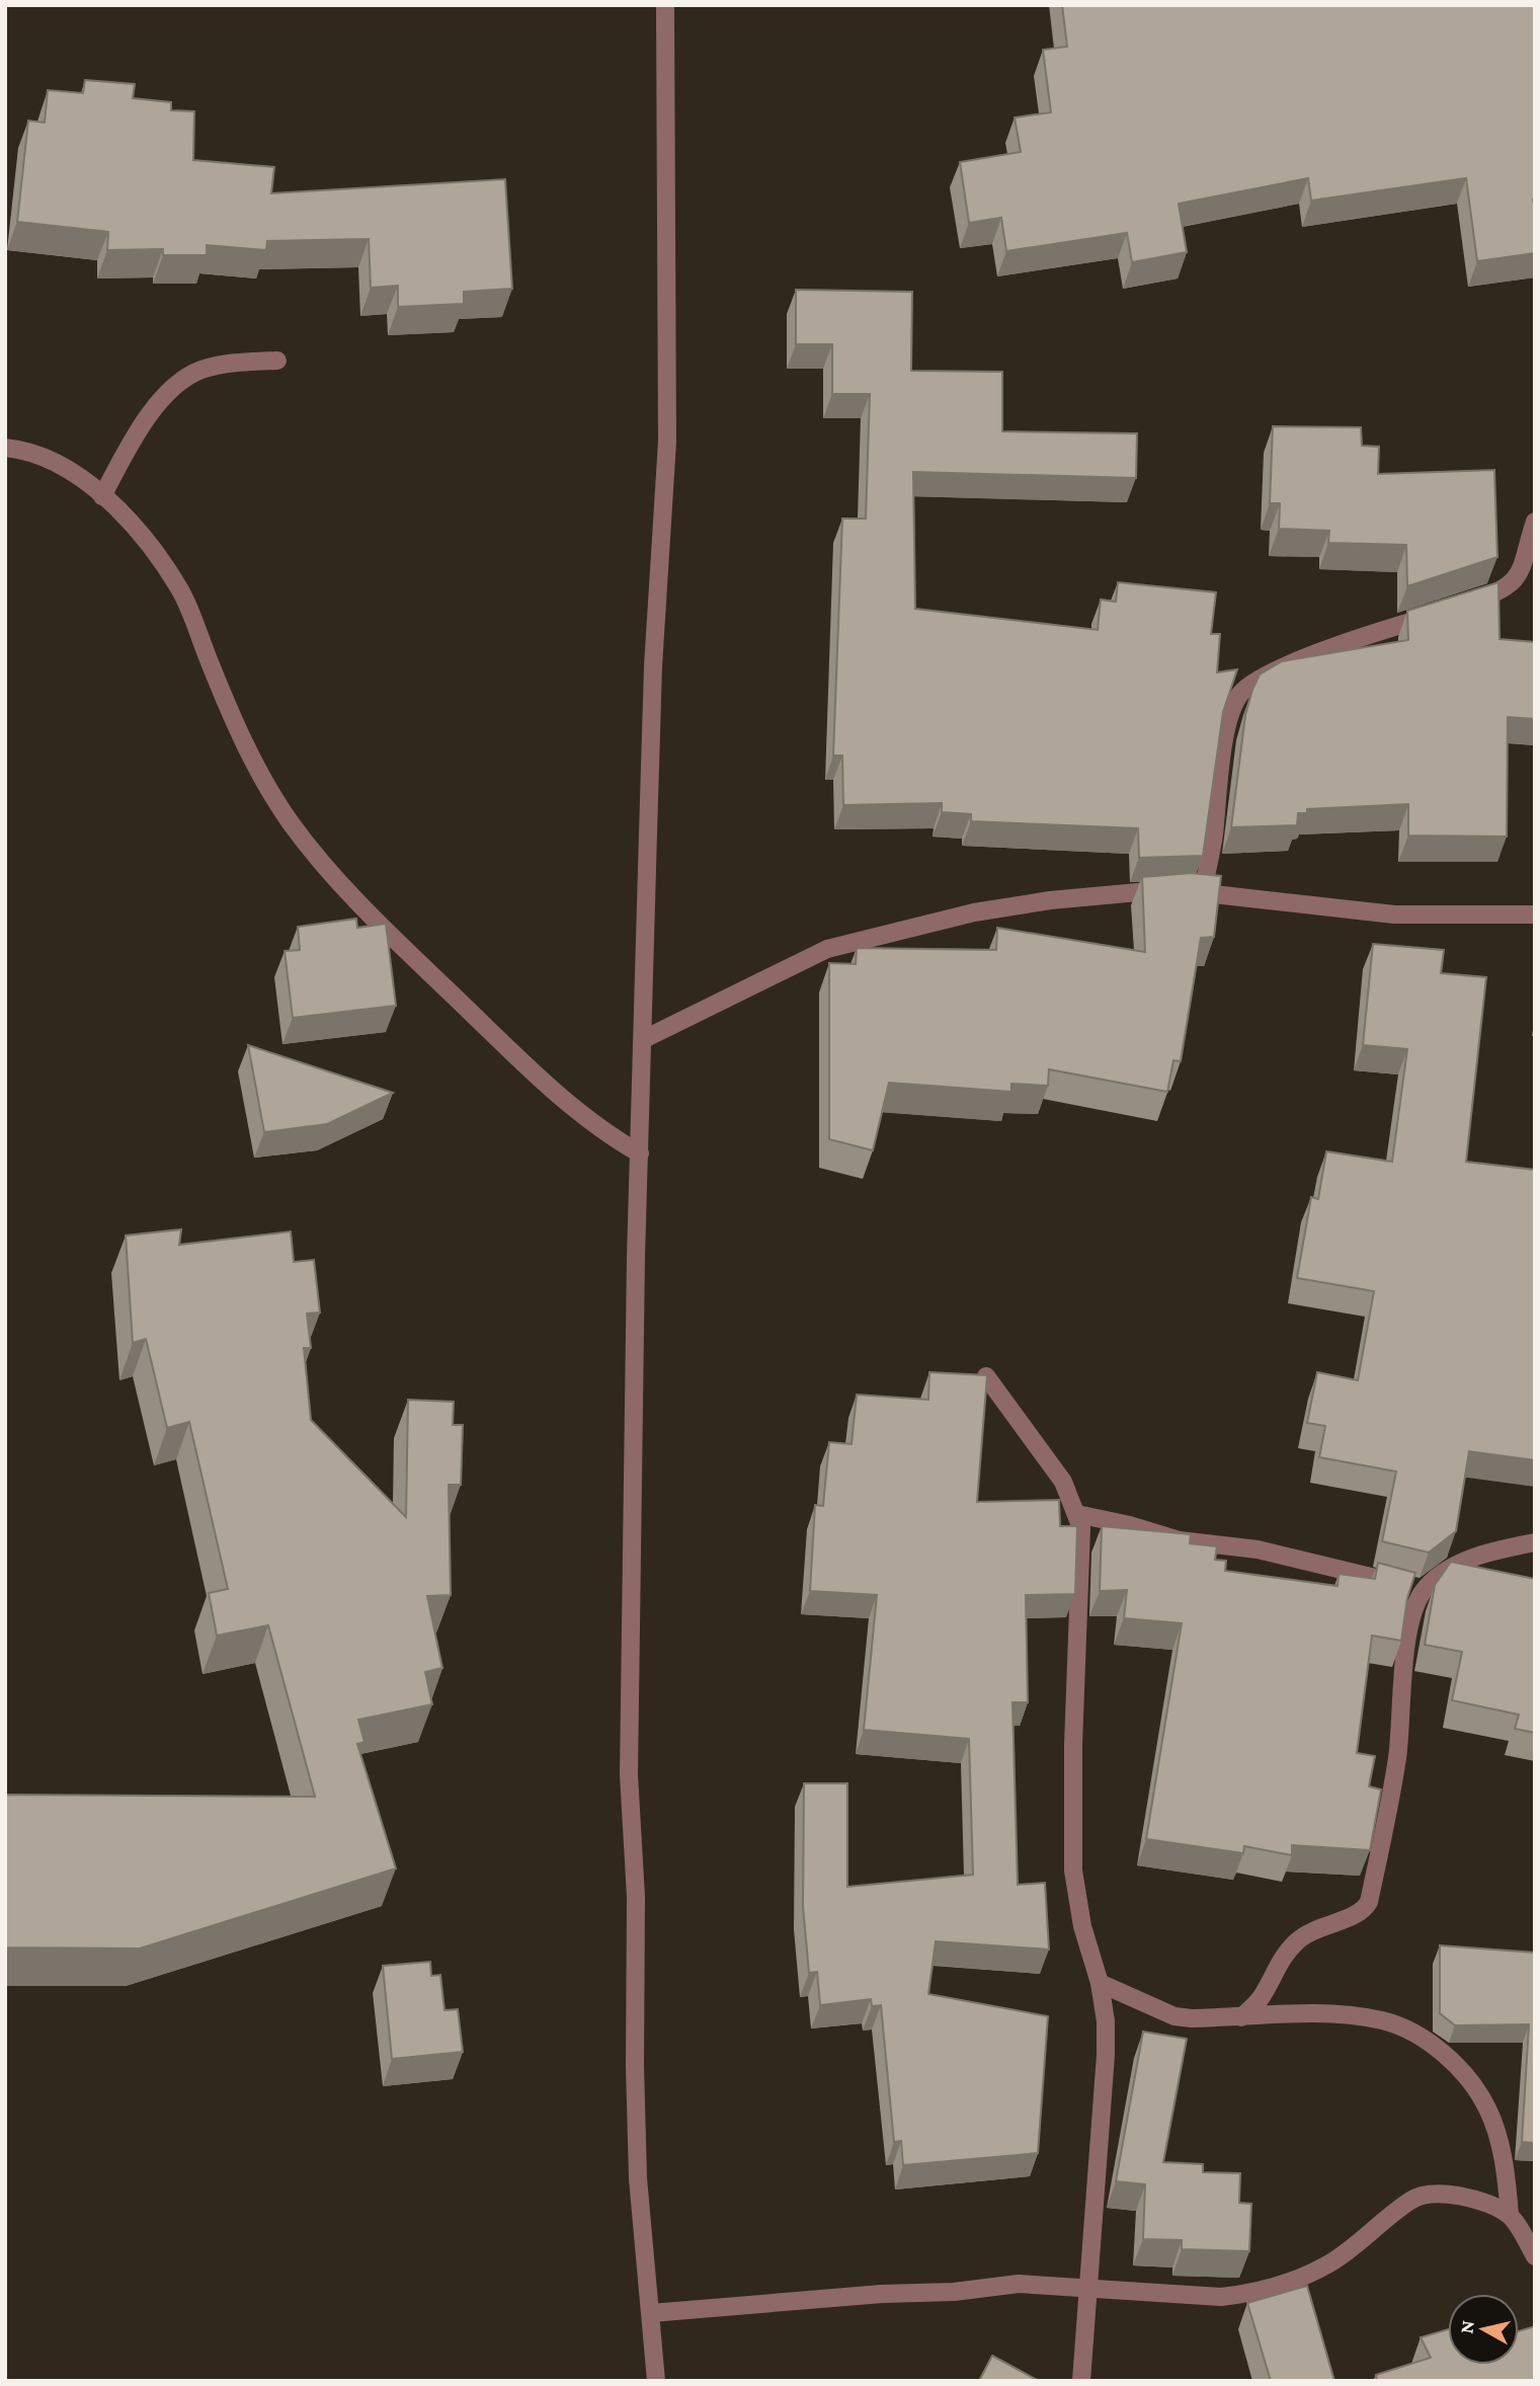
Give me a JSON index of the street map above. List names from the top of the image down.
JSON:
{
  "north": "left"
}
